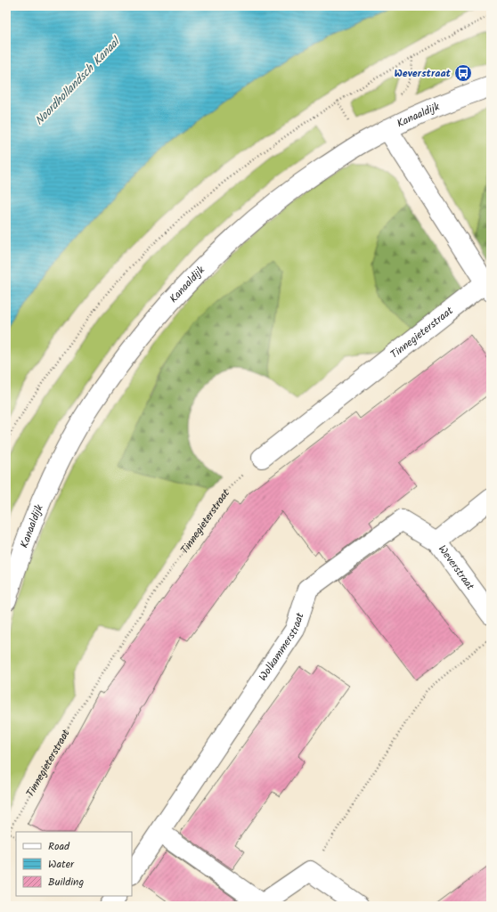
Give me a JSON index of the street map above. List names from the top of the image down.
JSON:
{
  "streets": {
    "street": [
      "Kanaaldijk",
      "Tinnegieterstraat",
      "Weverstraat",
      "Wolkammerstraat"
    ]
  },
  "crossings": [
    ["Weverstraat", "Wolkammerstraat"]
  ],
  "water": ["Noordhollandsch Kanaal"],
  "places": {
    "bus stop": ["Weverstraat"]
  },
  "legend": ["Road", "Water", "Building"]
}
